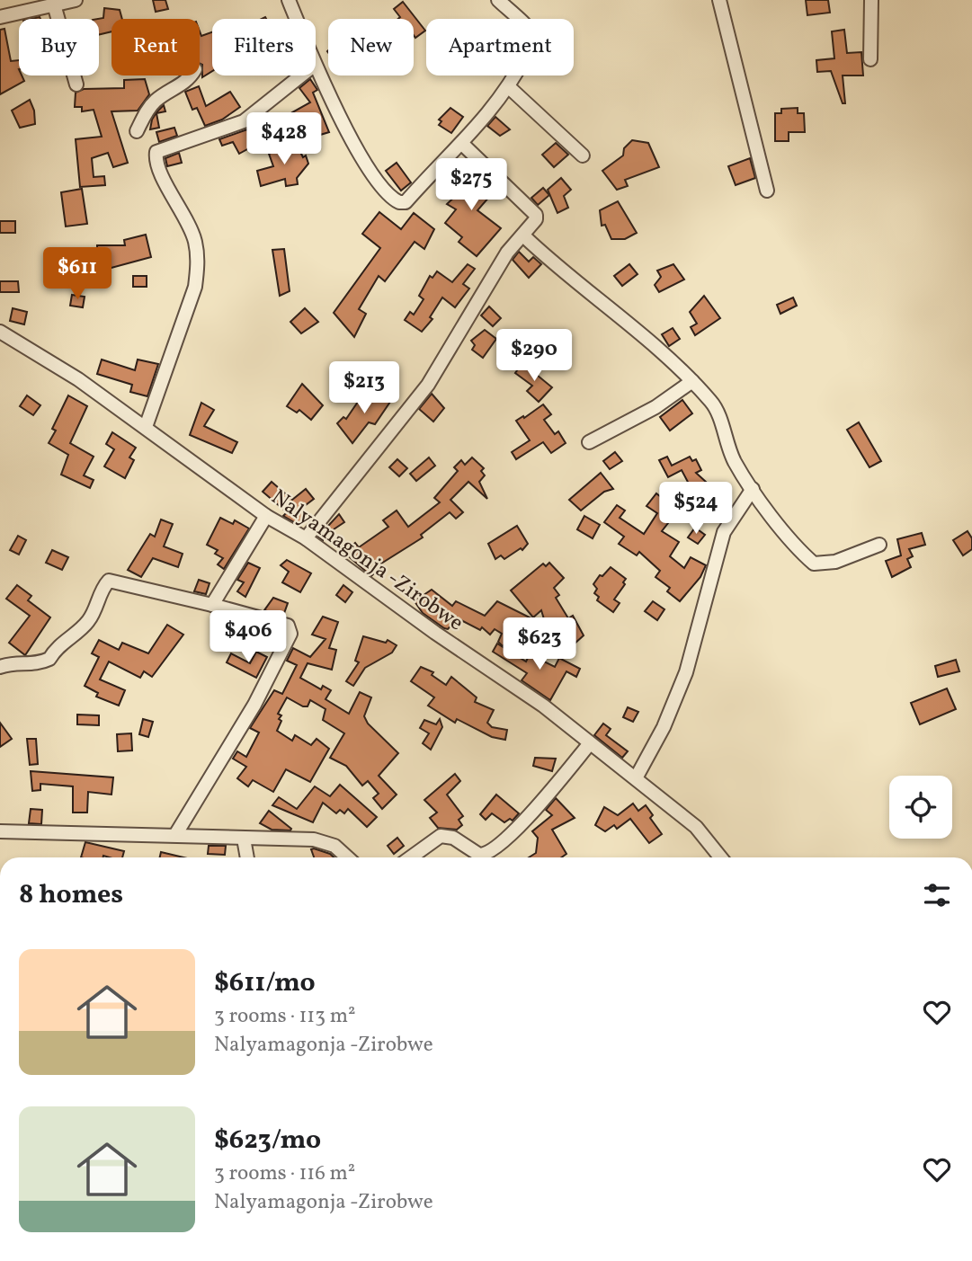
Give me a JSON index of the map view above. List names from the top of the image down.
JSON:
{
  "streets": {
    "street": ["Nalyamagonja -Zirobwe"]
  },
  "page": {
    "chip": [
      "Buy",
      "Rent",
      "Filters",
      "New",
      "Apartment"
    ],
    "price": [
      "$428",
      "$275",
      "$611",
      "$290",
      "$213",
      "$524",
      "$406",
      "$623"
    ],
    "heading": "8 homes",
    "list": [
      {
        "name": "$611/mo",
        "note": "3 rooms · 113 m² · Nalyamagonja -Zirobwe"
      },
      {
        "name": "$623/mo",
        "note": "3 rooms · 116 m² · Nalyamagonja -Zirobwe"
      }
    ]
  }
}
